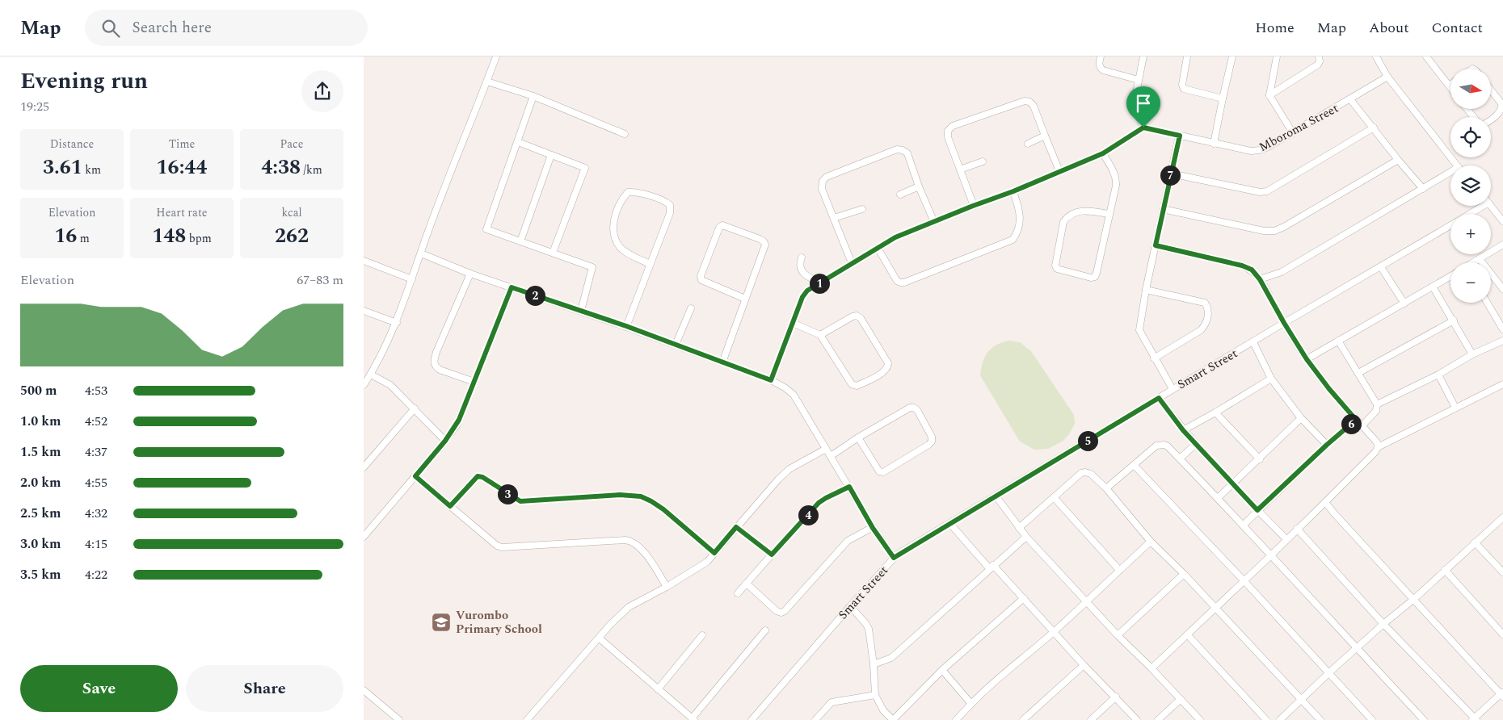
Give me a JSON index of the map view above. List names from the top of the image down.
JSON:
{
  "streets": {
    "street": ["Mboroma Street", "Smart Street"]
  },
  "places": {
    "school or university": ["Vurombo Primary School"]
  },
  "north": "right",
  "page": {
    "header": "Map",
    "search": "Search here",
    "nav": [
      "Home",
      "Map",
      "About",
      "Contact"
    ],
    "heading": ["Evening run", "19:25"],
    "map_buttons": ["+", "−"],
    "stats": [
      ["Distance", "3.61 km"],
      ["Time", "16:44"],
      ["Pace", "4:38 /km"],
      ["Elevation", "16 m"],
      ["Heart rate", "148 bpm"],
      ["kcal", "262"]
    ],
    "pins": [
      "7",
      "1",
      "2",
      "6",
      "5",
      "3",
      "4"
    ],
    "chart": ["Elevation", "67–83 m"],
    "list": [
      {
        "name": "500 m",
        "note": "4:53"
      },
      {
        "name": "1.0 km",
        "note": "4:52"
      },
      {
        "name": "1.5 km",
        "note": "4:37"
      },
      {
        "name": "2.0 km",
        "note": "4:55"
      },
      {
        "name": "2.5 km",
        "note": "4:32"
      },
      {
        "name": "3.0 km",
        "note": "4:15"
      },
      {
        "name": "3.5 km",
        "note": "4:22"
      }
    ],
    "buttons": ["Save", "Share"]
  }
}
